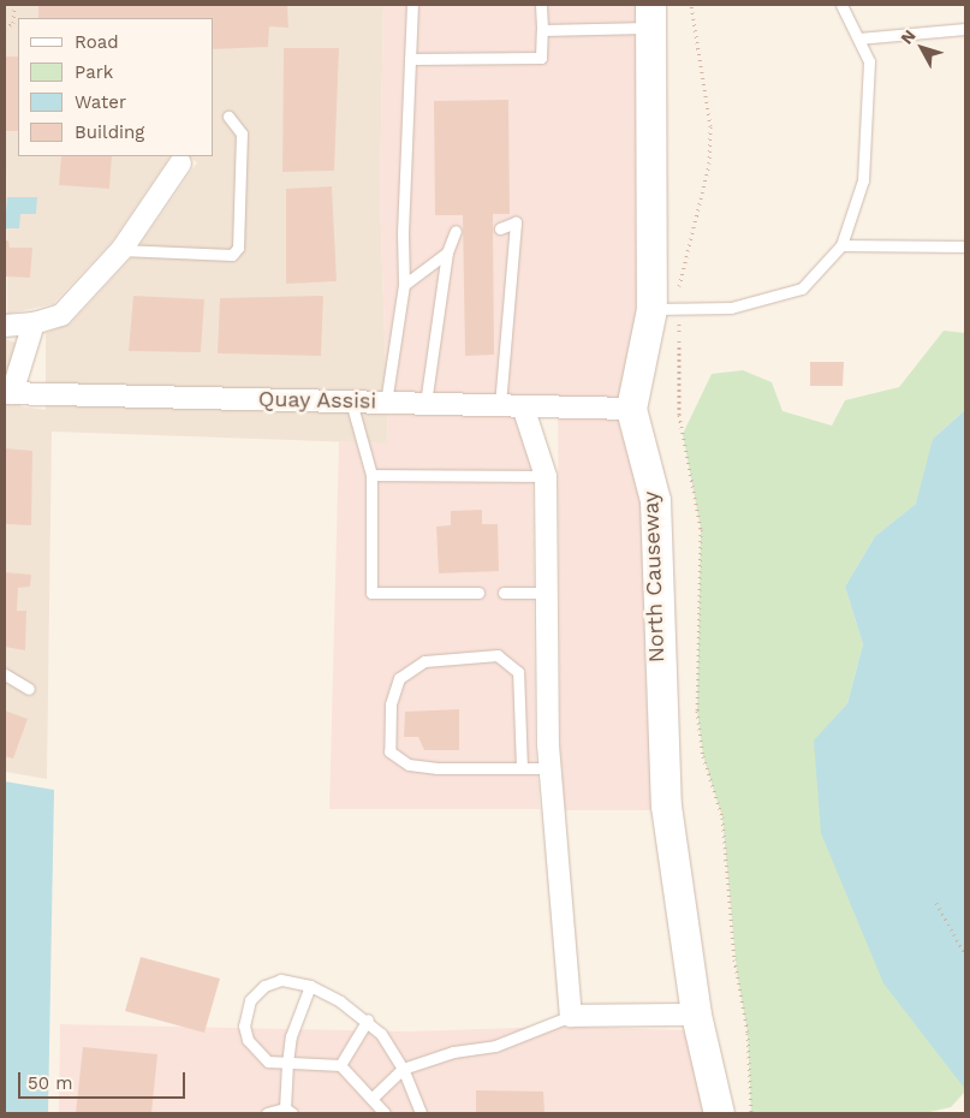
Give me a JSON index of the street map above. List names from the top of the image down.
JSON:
{
  "streets": {
    "main road": ["North Causeway"],
    "street": ["Quay Assisi"]
  },
  "crossings": [
    ["Quay Assisi", "North Causeway"]
  ],
  "legend": [
    "Road",
    "Park",
    "Water",
    "Building"
  ],
  "scale_bar": "50 m",
  "north": "top left"
}
